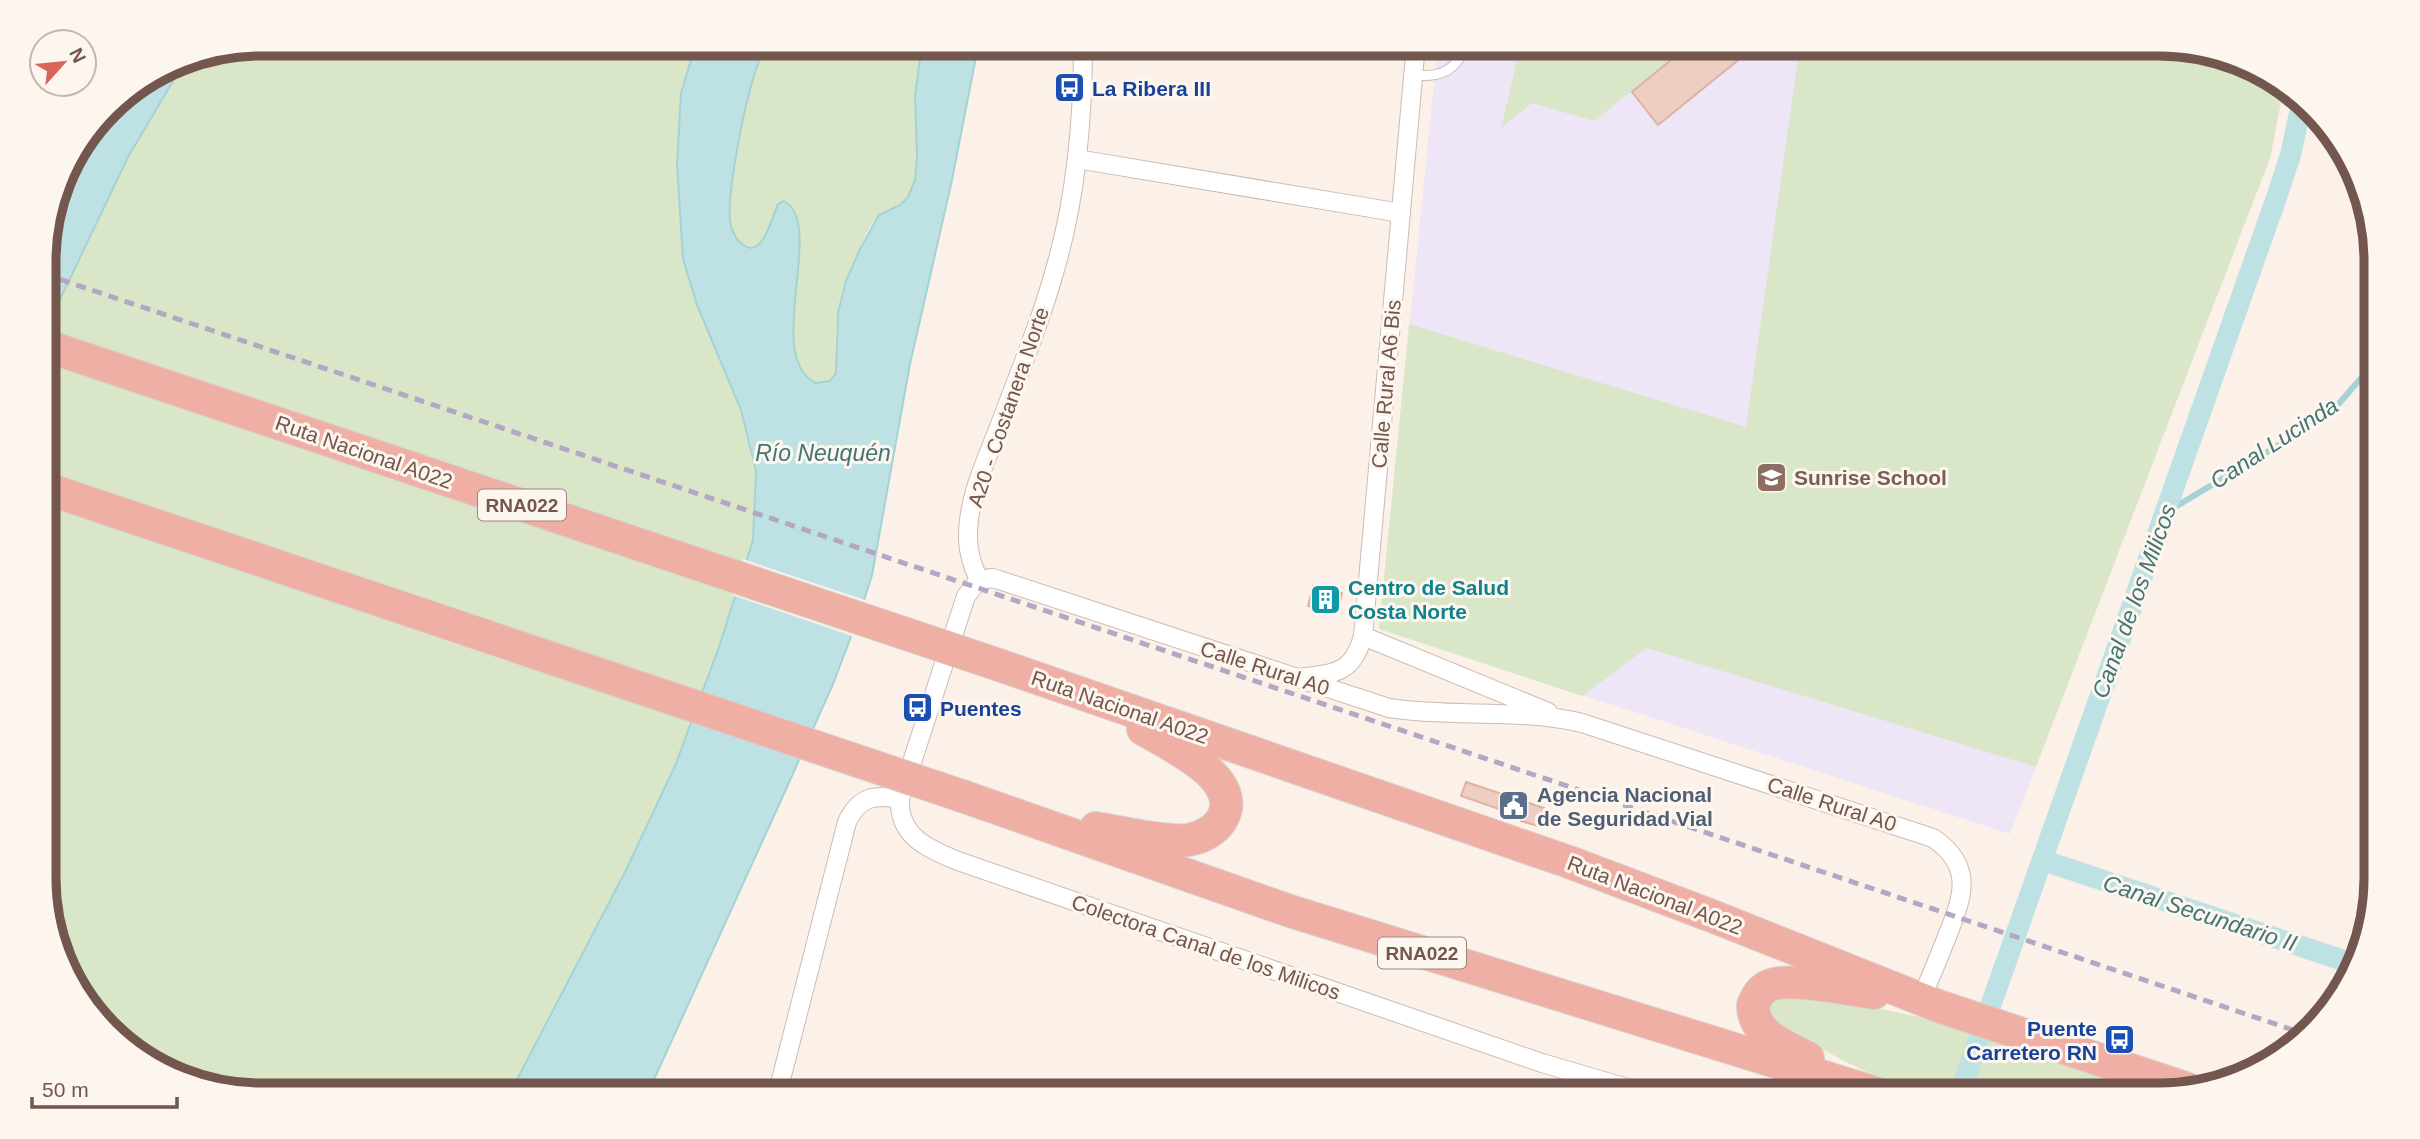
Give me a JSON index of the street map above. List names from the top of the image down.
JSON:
{
  "streets": {
    "highway": ["Ruta Nacional A022", "RNA022"],
    "street": [
      "Calle Rural A6 Bis",
      "A20 - Costanera Norte",
      "Calle Rural A0",
      "Colectora Canal de los Milicos"
    ]
  },
  "crossings": [
    ["Calle Rural A6 Bis", "Calle Rural A0"],
    ["A20 - Costanera Norte", "Calle Rural A0"],
    ["Ruta Nacional A022", "Calle Rural A0"]
  ],
  "water": [
    "Canal Lucinda",
    "Río Neuquén",
    "Canal de los Milicos",
    "Canal Secundario II"
  ],
  "places": {
    "bus stop": ["La Ribera III", "Puentes", "Puente Carretero RN"],
    "school or university": ["Sunrise School"],
    "building": ["Centro de Salud Costa Norte"],
    "public building": ["Agencia Nacional de Seguridad Vial"]
  },
  "scale_bar": "50 m",
  "north": "top right"
}
